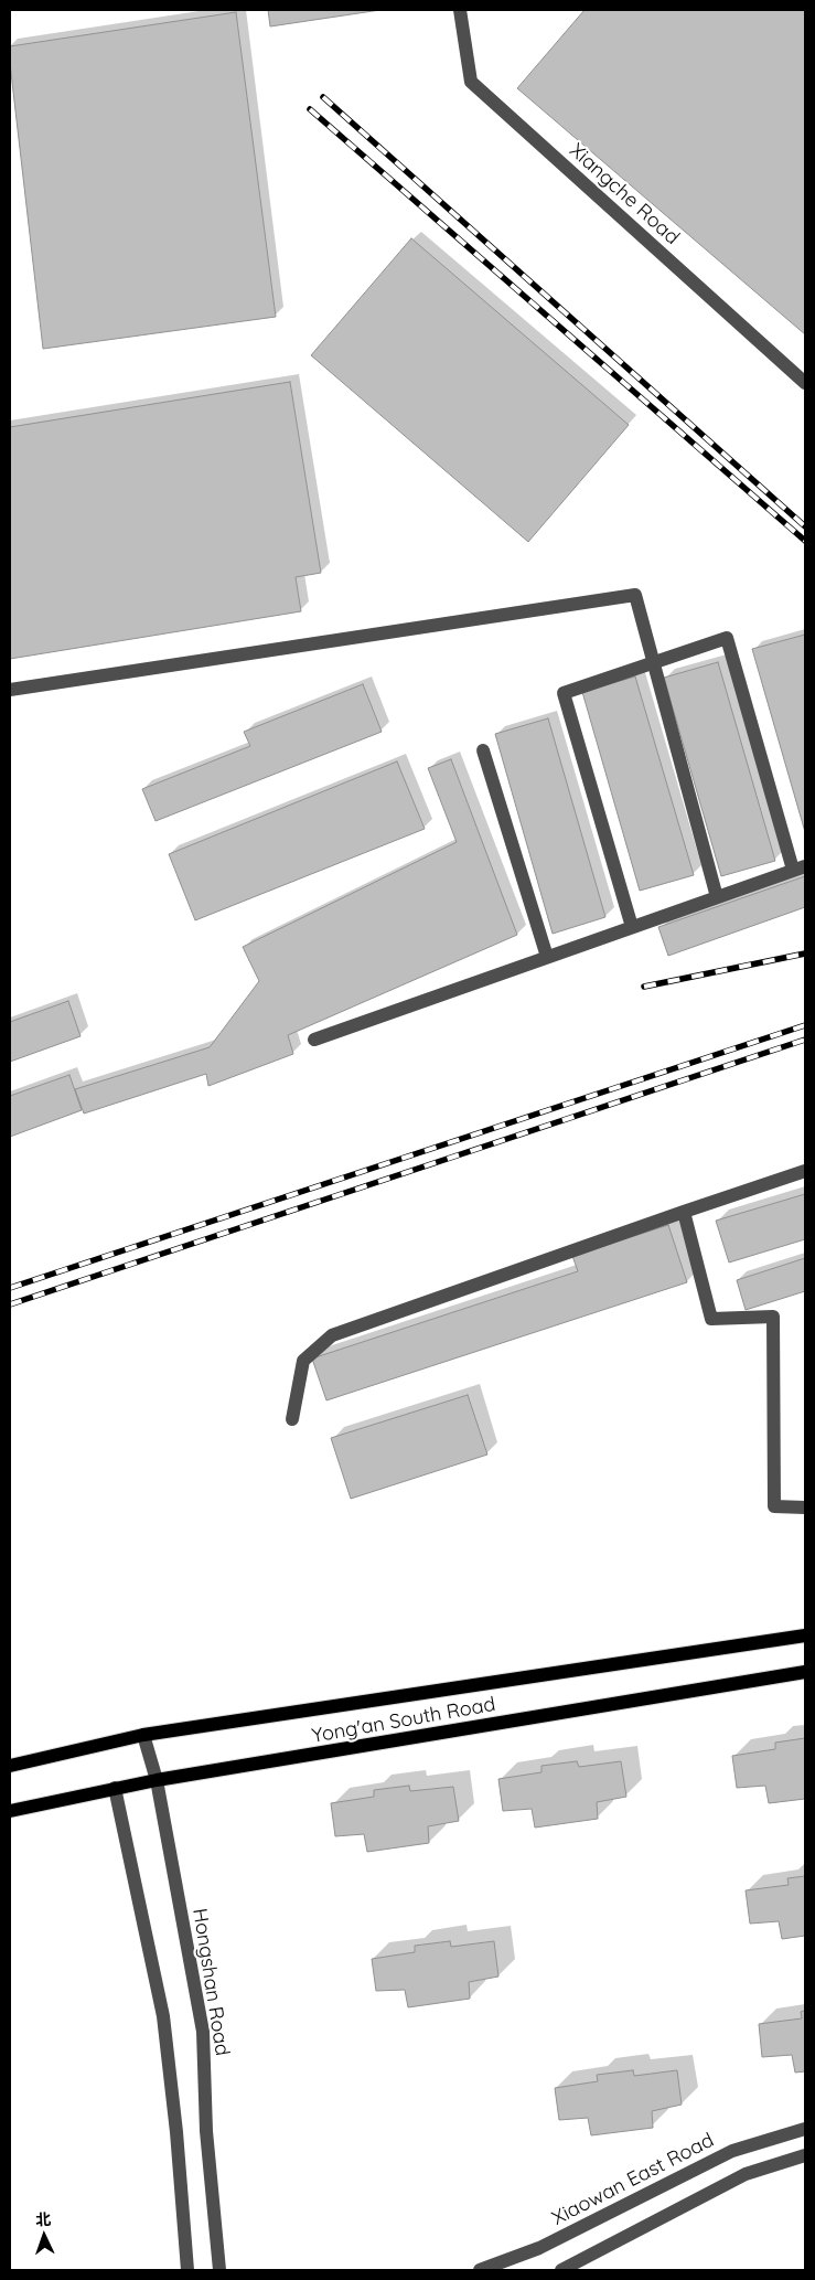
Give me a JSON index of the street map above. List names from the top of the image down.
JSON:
{
  "streets": {
    "main road": ["Yong'an South Road"],
    "street": ["Xiangche Road", "Hongshan Road", "Xiaowan East Road"]
  },
  "crossings": [
    ["Yong'an South Road", "Hongshan Road"]
  ],
  "north": "top"
}
